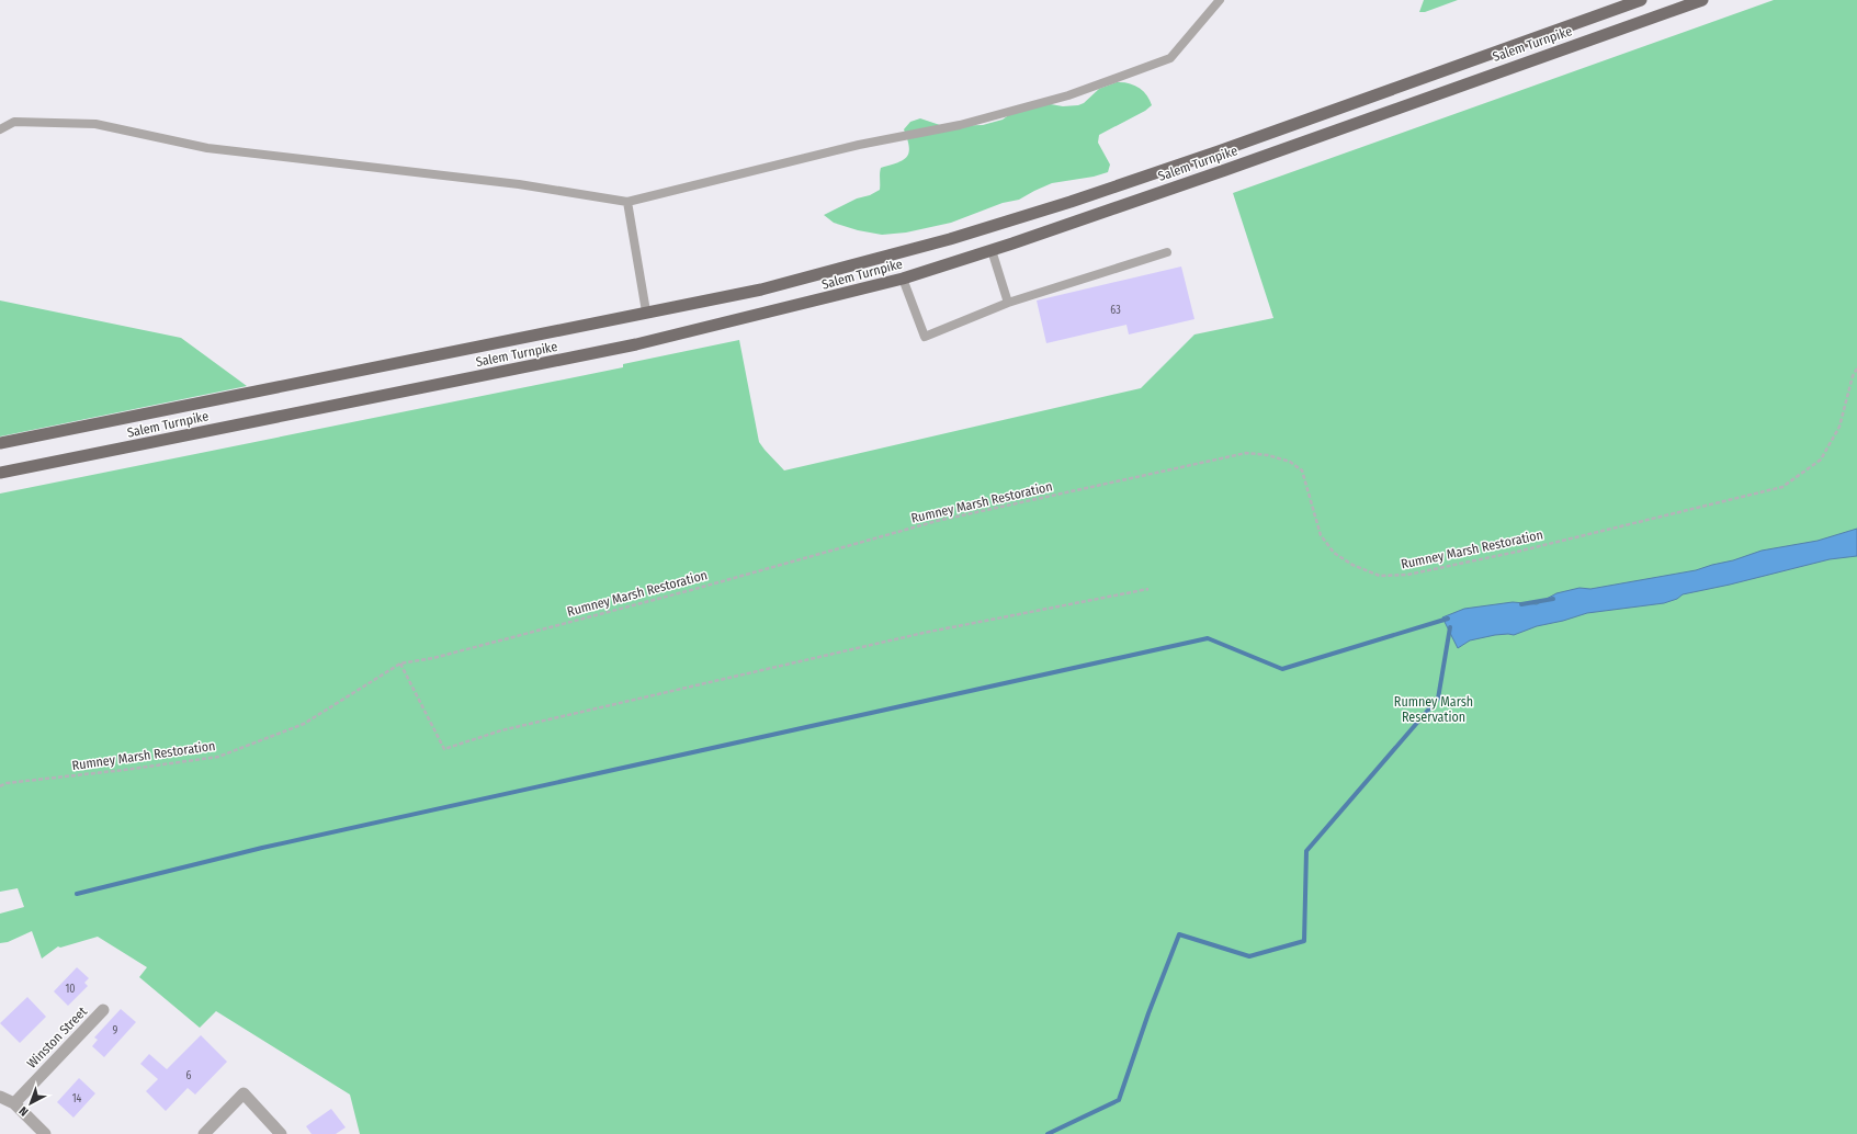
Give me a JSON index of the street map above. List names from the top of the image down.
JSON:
{
  "streets": {
    "main road": ["Salem Turnpike"],
    "street": ["Winston Street"],
    "path": ["Rumney Marsh Restoration"]
  },
  "parks": ["Rumney Marsh Reservation"],
  "house_numbers": [
    "63",
    "10",
    "9",
    "6",
    "14"
  ],
  "north": "bottom left"
}
